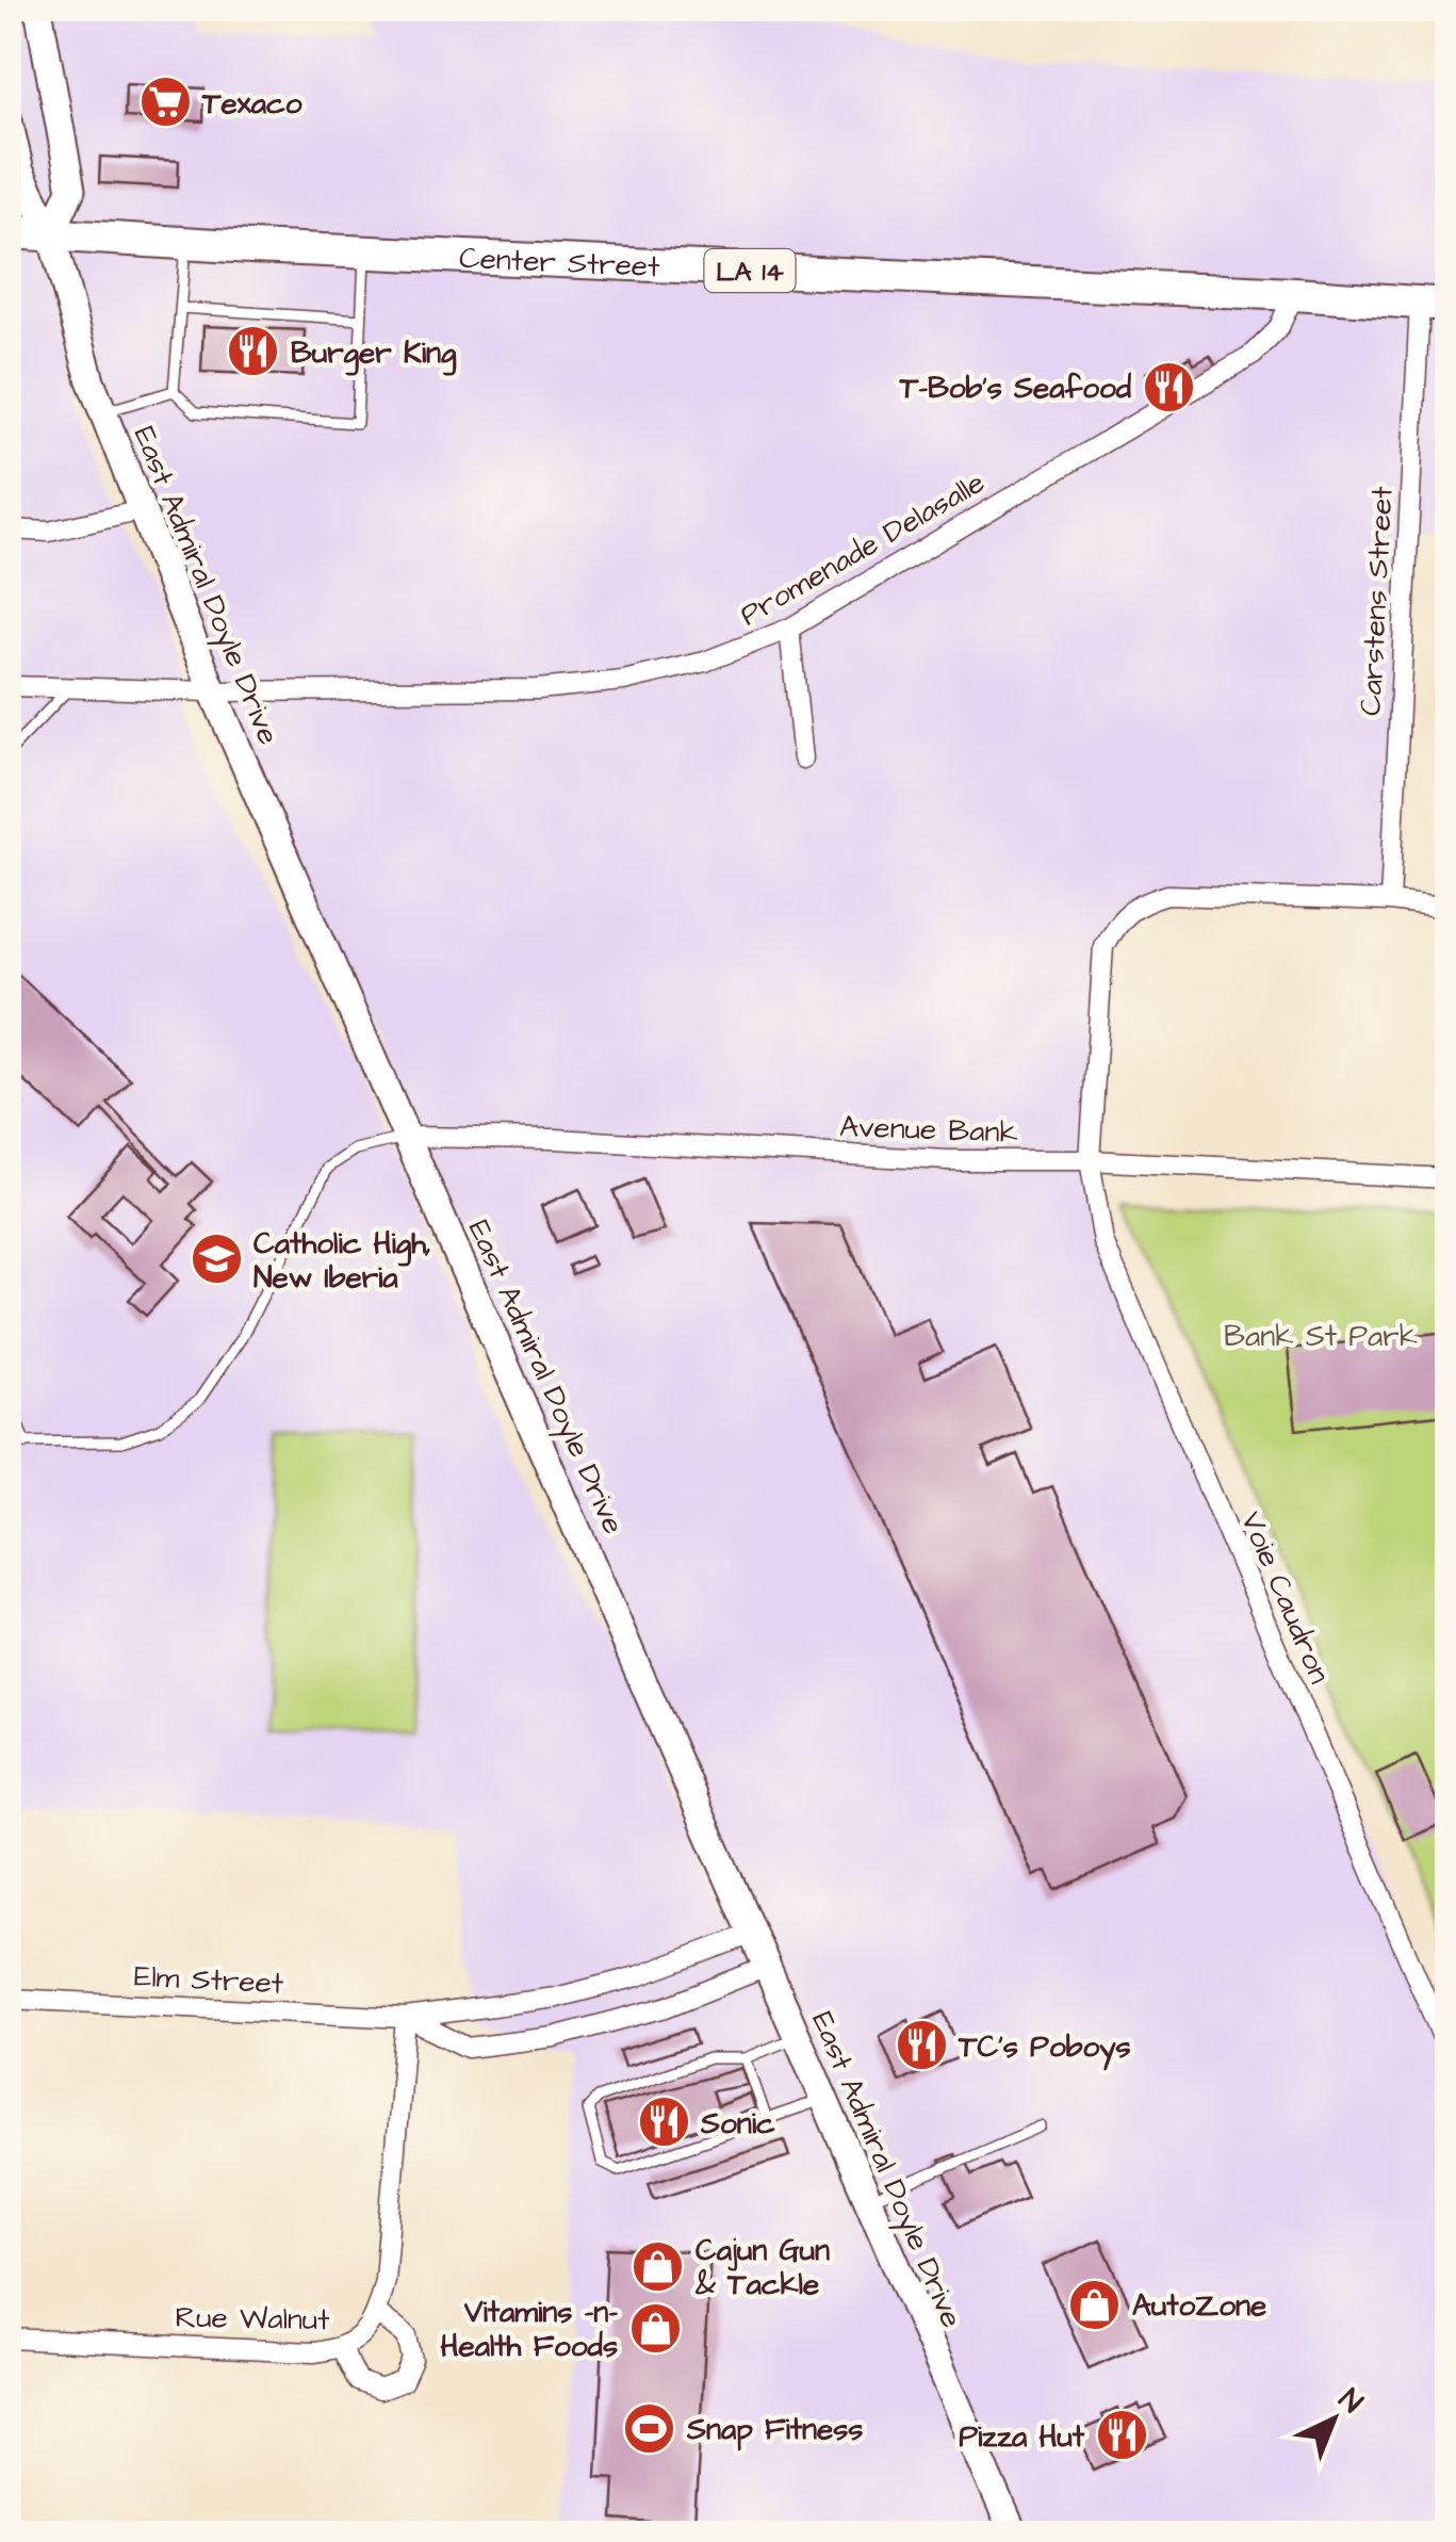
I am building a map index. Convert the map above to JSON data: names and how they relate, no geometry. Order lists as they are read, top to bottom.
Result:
{
  "streets": {
    "main road": ["Center Street", "LA 14", "East Admiral Doyle Drive"],
    "street": [
      "Promenade Delasalle",
      "Carstens Street",
      "Avenue Bank",
      "Voie Caudron",
      "Elm Street",
      "Rue Walnut"
    ]
  },
  "crossings": [
    ["Center Street", "LA 14"],
    ["Center Street", "Promenade Delasalle"],
    ["Center Street", "East Admiral Doyle Drive"],
    ["Center Street", "Carstens Street"],
    ["LA 14", "East Admiral Doyle Drive"],
    ["Promenade Delasalle", "East Admiral Doyle Drive"],
    ["East Admiral Doyle Drive", "Avenue Bank"],
    ["East Admiral Doyle Drive", "Elm Street"],
    ["Carstens Street", "Voie Caudron"],
    ["Avenue Bank", "Voie Caudron"]
  ],
  "parks": ["Bank St Park"],
  "places": {
    "supermarket": ["Texaco"],
    "restaurant": [
      "Burger King",
      "T-Bob's Seafood",
      "TC's Poboys",
      "Sonic",
      "Pizza Hut"
    ],
    "school or university": ["Catholic High, New Iberia"],
    "shop": ["Cajun Gun & Tackle", "AutoZone", "Vitamins -n- Health Foods"],
    "sports": ["Snap Fitness"]
  },
  "north": "top right"
}
